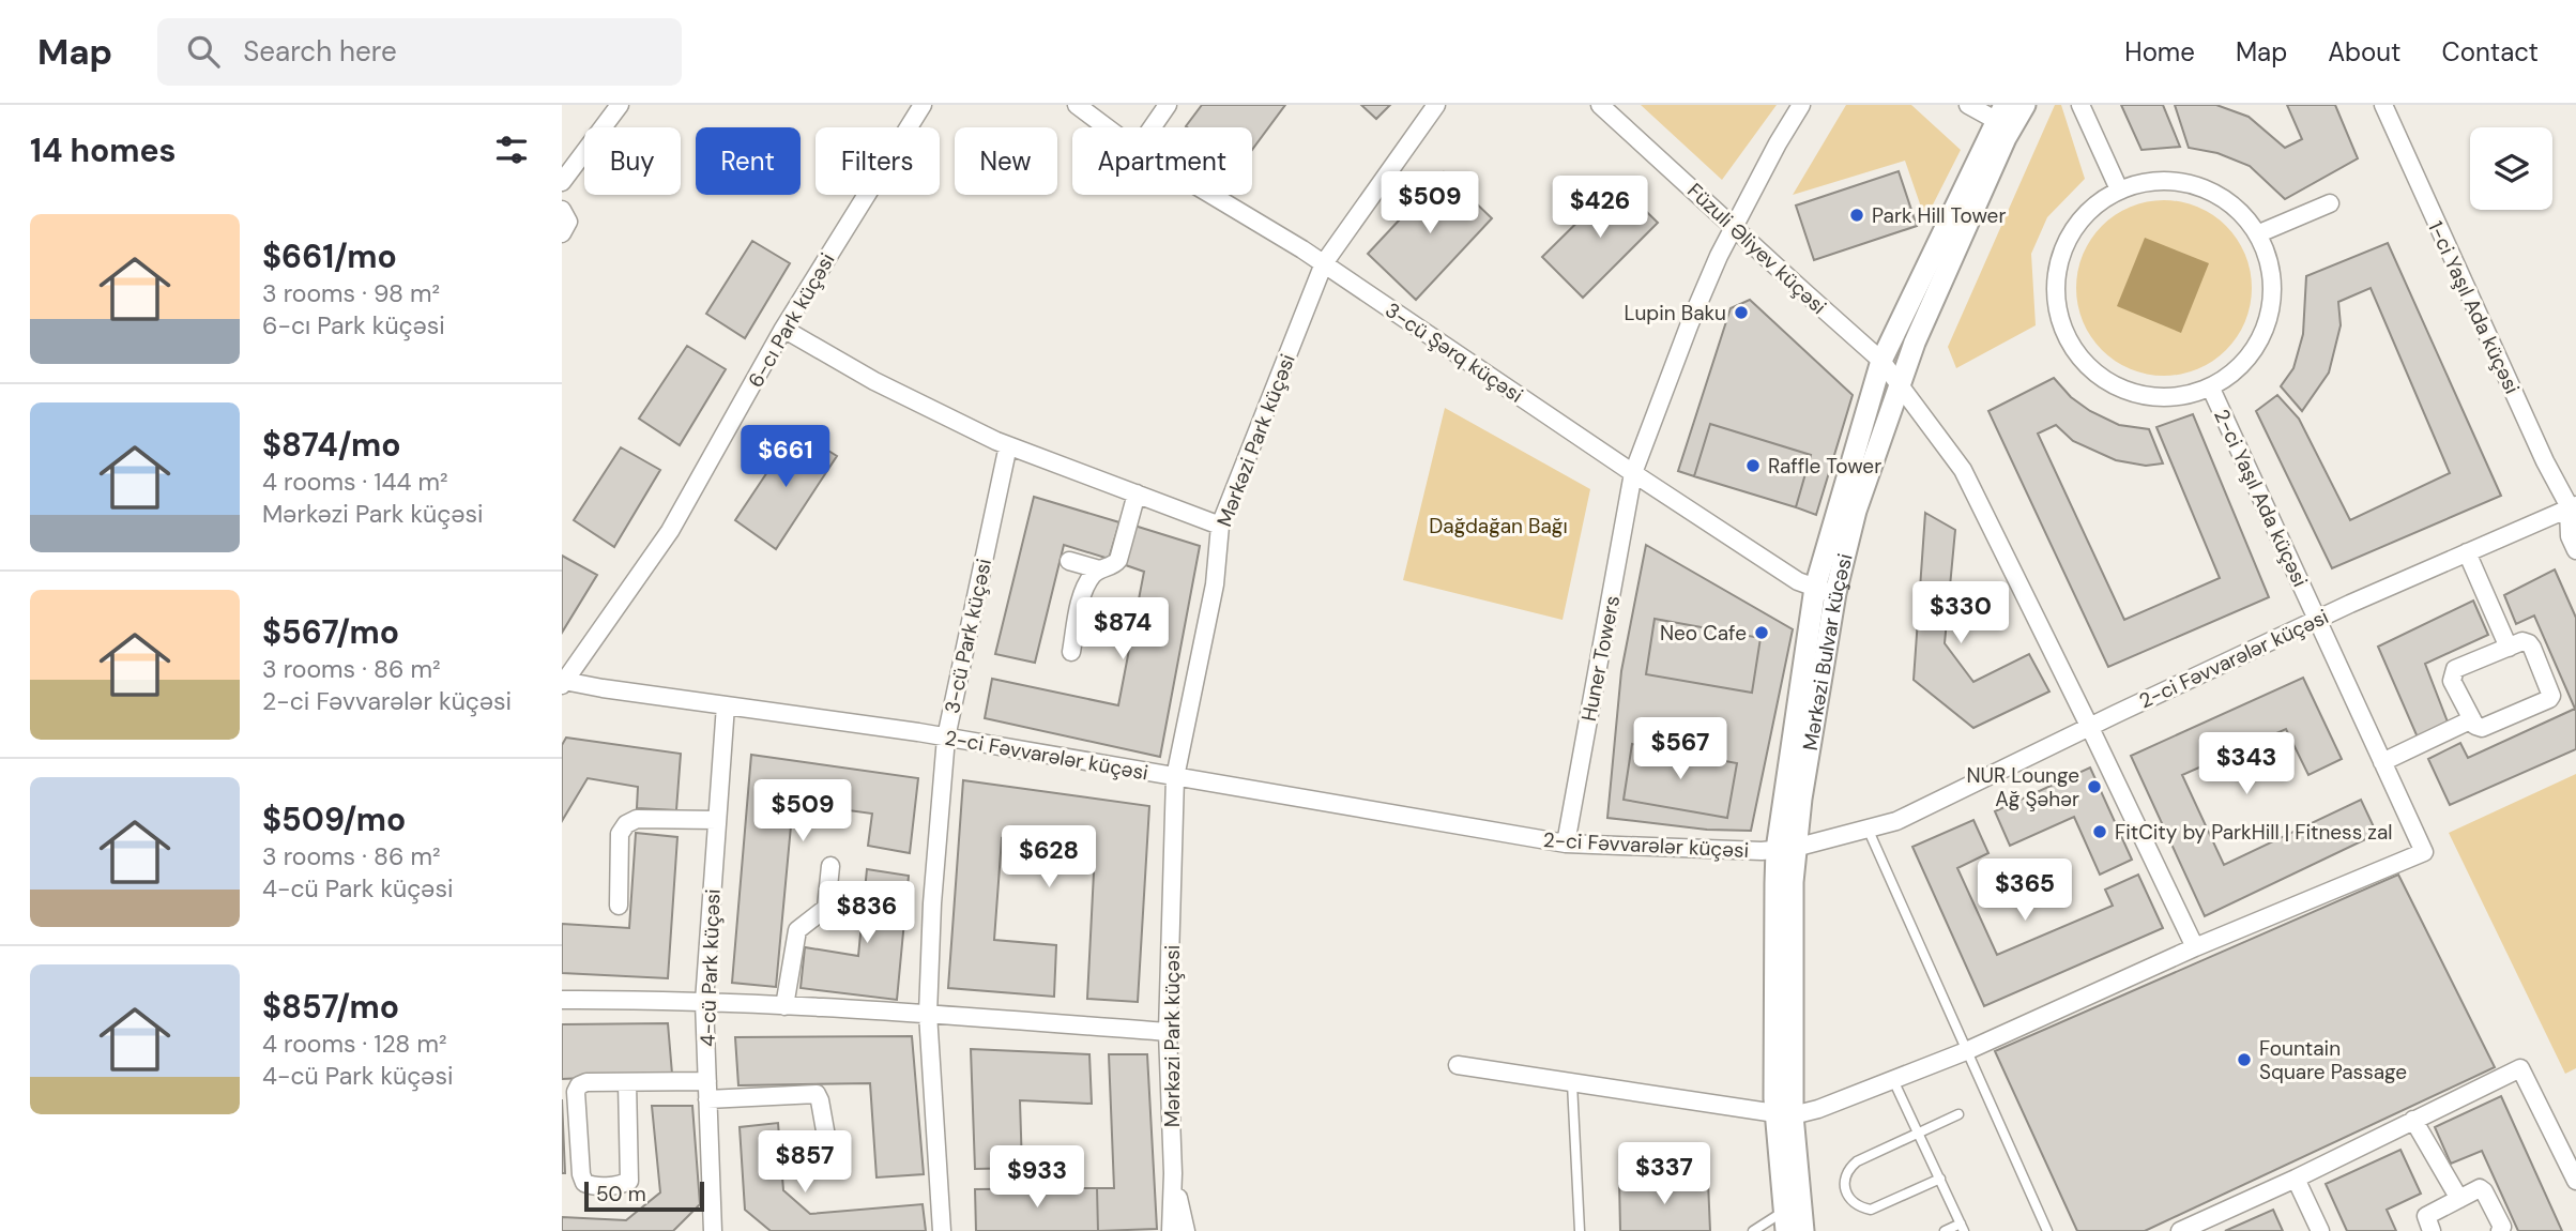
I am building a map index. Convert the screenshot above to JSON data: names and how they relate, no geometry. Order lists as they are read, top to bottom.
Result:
{
  "streets": {
    "street": [
      "Füzuli Əliyev küçəsi",
      "1-ci Yaşıl Ada küçəsi",
      "6-cı Park küçəsi",
      "3-cü Şərq küçəsi",
      "Mərkəzi Park küçəsi",
      "2-ci Yaşıl Ada küçəsi",
      "3-cü Park küçəsi",
      "Mərkəzi Bulvar küçəsi",
      "Huner Towers",
      "2-ci Fəvvarələr küçəsi",
      "4-cü Park küçəsi"
    ]
  },
  "crossings": [
    ["Füzuli Əliyev küçəsi", "2-ci Yaşıl Ada küçəsi"],
    ["Füzuli Əliyev küçəsi", "Mərkəzi Bulvar küçəsi"],
    ["Füzuli Əliyev küçəsi", "Huner Towers"],
    ["Füzuli Əliyev küçəsi", "2-ci Fəvvarələr küçəsi"],
    ["1-ci Yaşıl Ada küçəsi", "2-ci Fəvvarələr küçəsi"],
    ["6-cı Park küçəsi", "2-ci Fəvvarələr küçəsi"],
    ["3-cü Şərq küçəsi", "Mərkəzi Park küçəsi"],
    ["3-cü Şərq küçəsi", "Mərkəzi Bulvar küçəsi"],
    ["3-cü Şərq küçəsi", "Huner Towers"],
    ["Mərkəzi Park küçəsi", "2-ci Fəvvarələr küçəsi"],
    ["2-ci Yaşıl Ada küçəsi", "2-ci Fəvvarələr küçəsi"],
    ["3-cü Park küçəsi", "2-ci Fəvvarələr küçəsi"],
    ["Mərkəzi Bulvar küçəsi", "2-ci Fəvvarələr küçəsi"],
    ["Huner Towers", "2-ci Fəvvarələr küçəsi"],
    ["2-ci Fəvvarələr küçəsi", "4-cü Park küçəsi"]
  ],
  "parks": ["Dağdağan Bağı"],
  "places": [
    "Park Hill Tower",
    "Lupin Baku",
    "Raffle Tower",
    "Neo Cafe",
    "NUR Lounge Ağ Şəhər",
    "FitCity by ParkHill | Fitness zal",
    "Fountain Square Passage"
  ],
  "scale_bar": "50 m",
  "page": {
    "header": "Map",
    "search": "Search here",
    "nav": [
      "Home",
      "Map",
      "About",
      "Contact"
    ],
    "heading": "14 homes",
    "chip": [
      "Buy",
      "Rent",
      "Filters",
      "New",
      "Apartment"
    ],
    "price": [
      "$509",
      "$426",
      "$661",
      "$330",
      "$874",
      "$567",
      "$343",
      "$509",
      "$628",
      "$365",
      "$836",
      "$857",
      "$337",
      "$933"
    ],
    "list": [
      {
        "name": "$661/mo",
        "note": "3 rooms · 98 m² · 6-cı Park küçəsi"
      },
      {
        "name": "$874/mo",
        "note": "4 rooms · 144 m² · Mərkəzi Park küçəsi"
      },
      {
        "name": "$567/mo",
        "note": "3 rooms · 86 m² · 2-ci Fəvvarələr küçəsi"
      },
      {
        "name": "$509/mo",
        "note": "3 rooms · 86 m² · 4-cü Park küçəsi"
      },
      {
        "name": "$857/mo",
        "note": "4 rooms · 128 m² · 4-cü Park küçəsi"
      }
    ],
    "scale": "50 m"
  }
}
